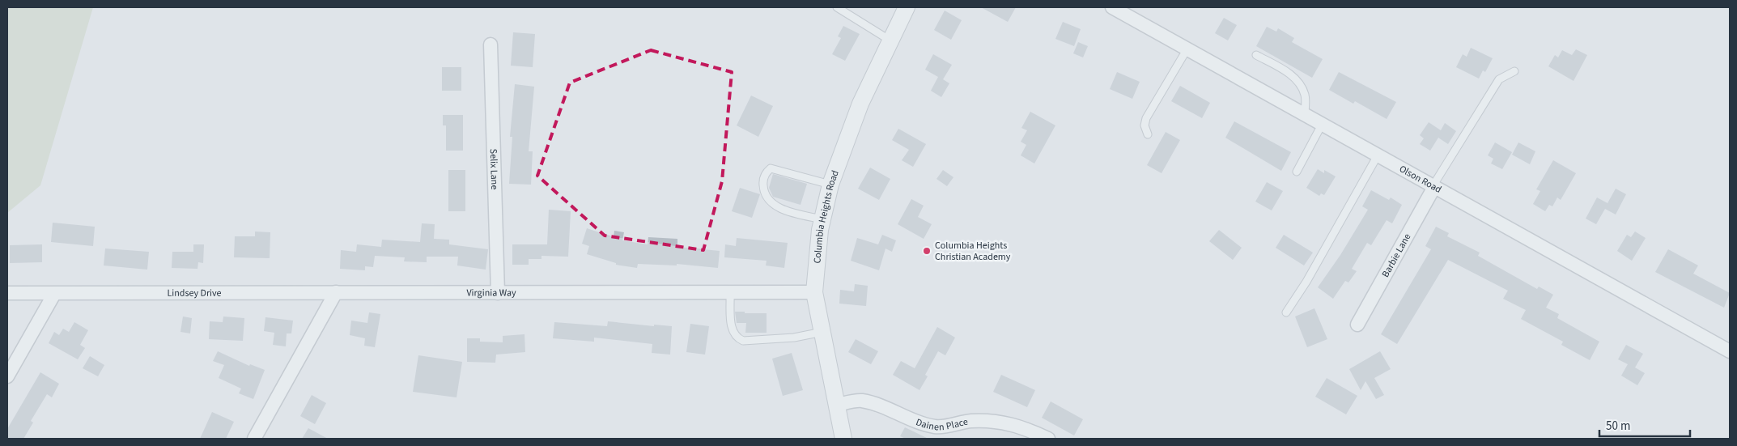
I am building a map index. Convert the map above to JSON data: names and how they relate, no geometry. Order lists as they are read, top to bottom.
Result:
{
  "streets": {
    "street": [
      "Selix Lane",
      "Olson Road",
      "Columbia Heights Road",
      "Barbie Lane",
      "Virginia Way",
      "Lindsey Drive",
      "Dainen Place"
    ]
  },
  "crossings": [
    ["Selix Lane", "Virginia Way"],
    ["Olson Road", "Barbie Lane"],
    ["Columbia Heights Road", "Virginia Way"],
    ["Columbia Heights Road", "Dainen Place"],
    ["Virginia Way", "Lindsey Drive"]
  ],
  "places": ["Columbia Heights Christian Academy"],
  "scale_bar": "50 m"
}
